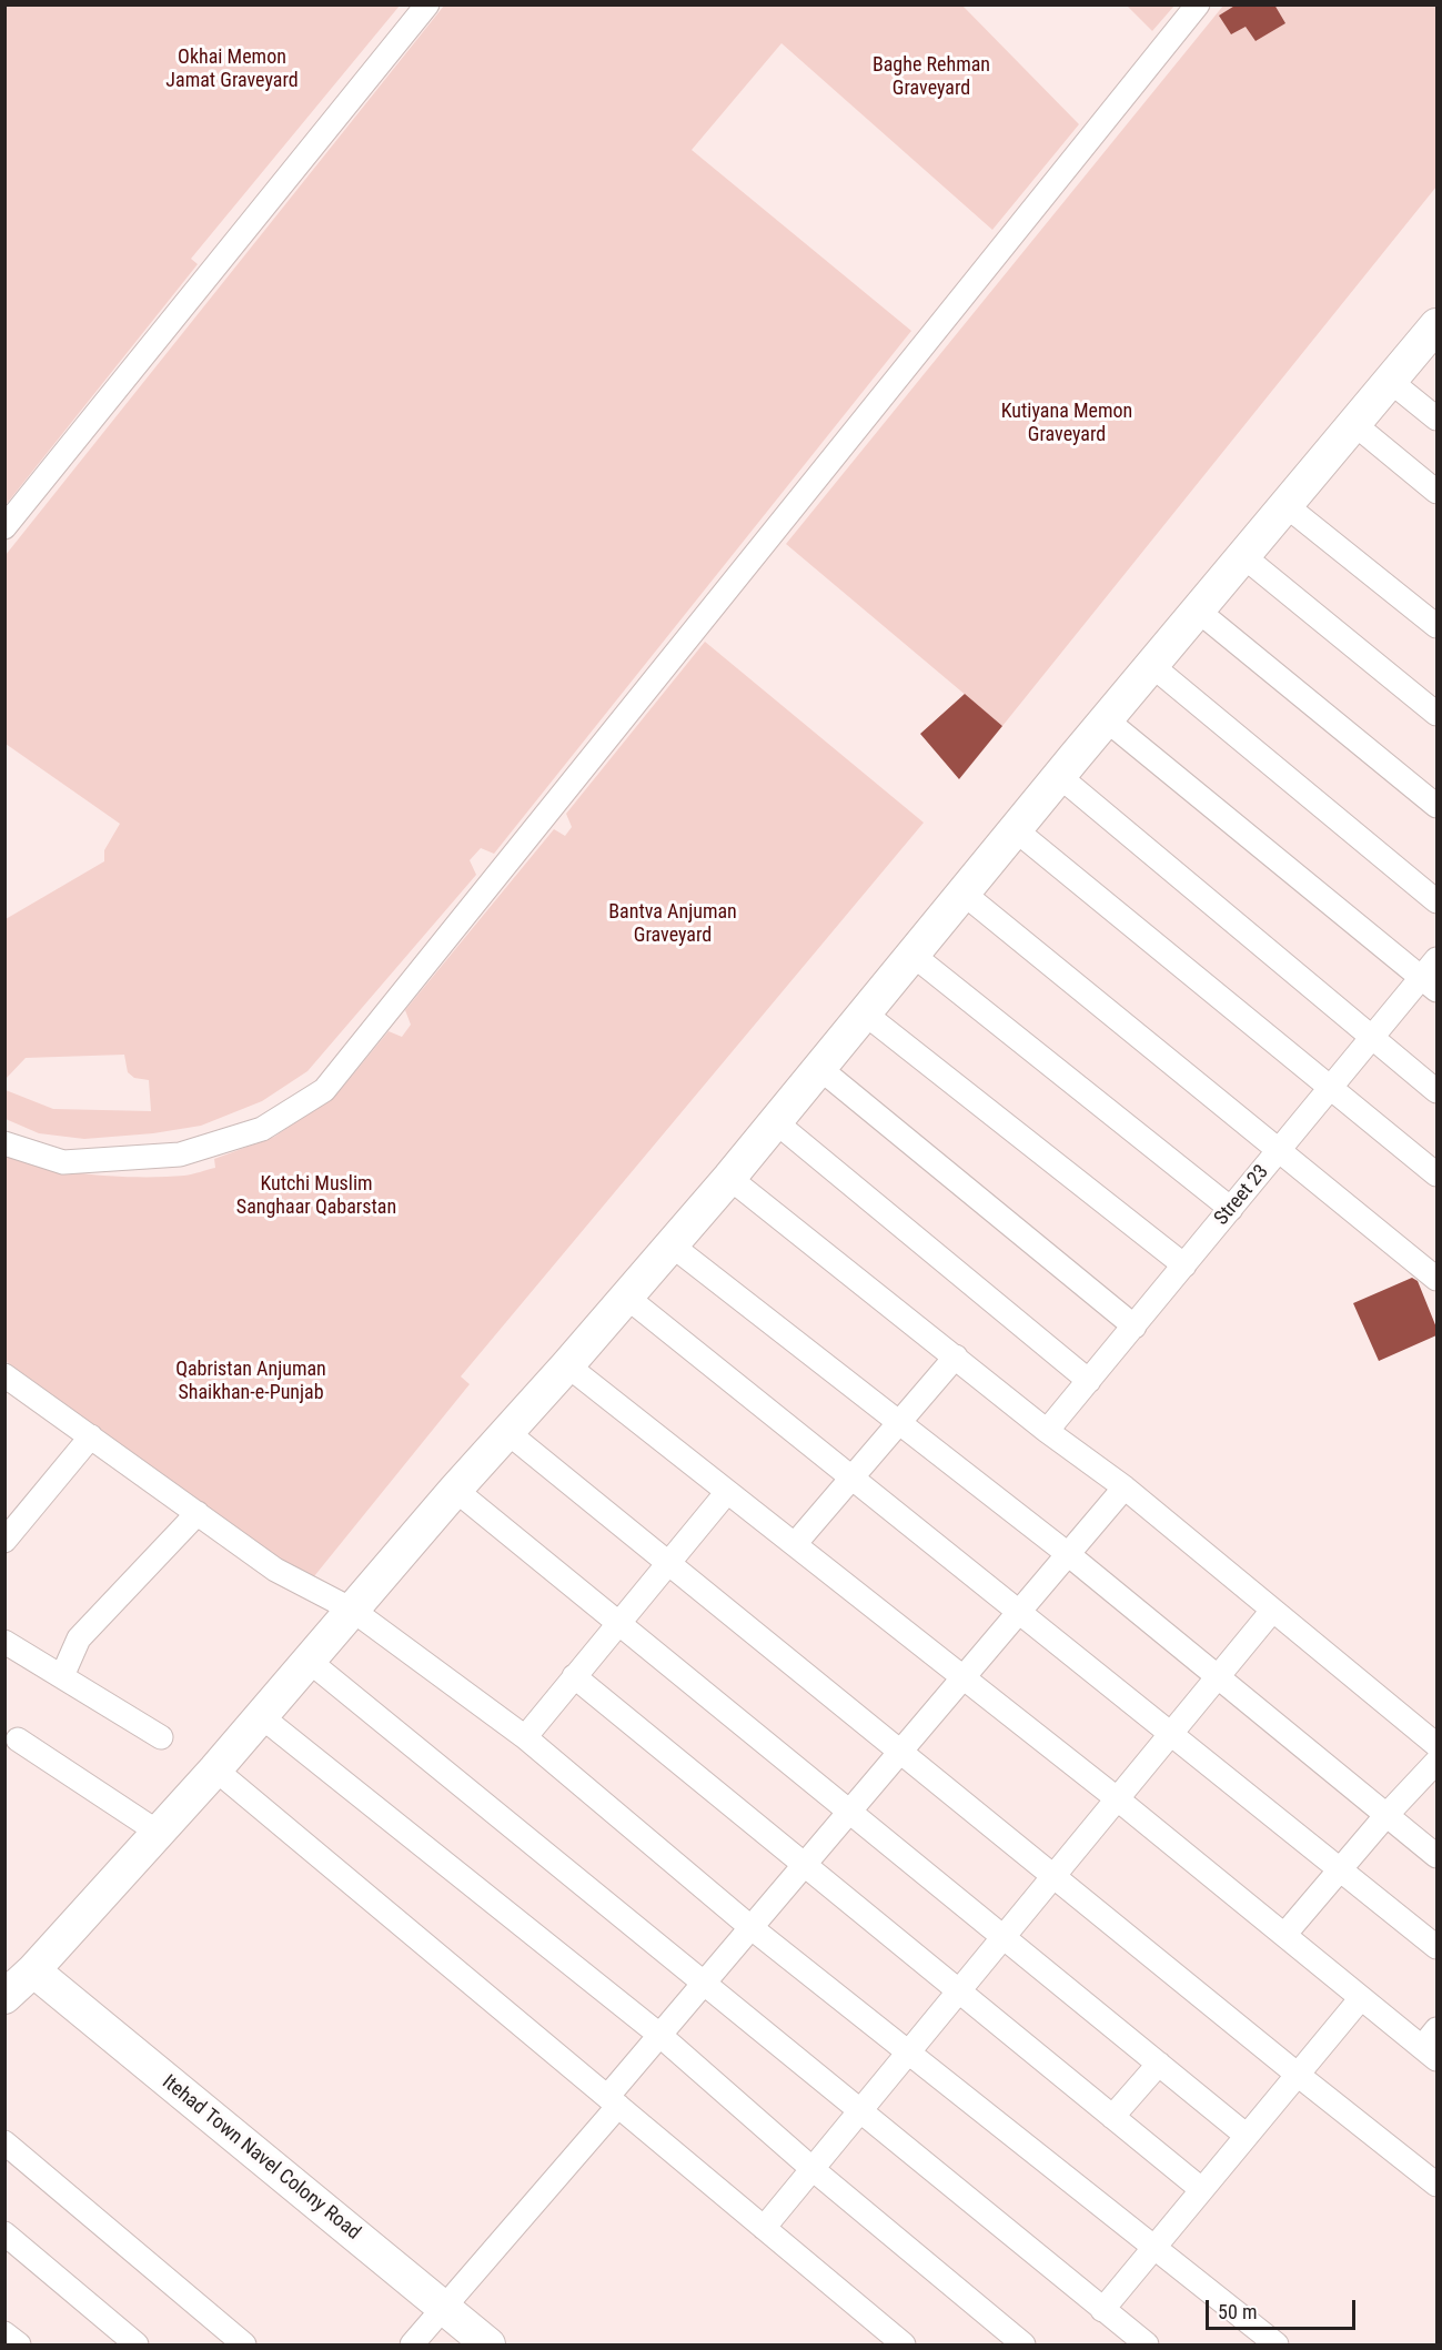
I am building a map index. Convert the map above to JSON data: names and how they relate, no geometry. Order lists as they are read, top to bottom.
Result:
{
  "streets": {
    "street": ["Street 23", "Itehad Town Navel Colony Road"]
  },
  "parks": [
    "Okhai Memon Jamat Graveyard",
    "Baghe Rehman Graveyard",
    "Kutiyana Memon Graveyard",
    "Bantva Anjuman Graveyard",
    "Kutchi Muslim Sanghaar Qabarstan",
    "Qabristan Anjuman Shaikhan-e-Punjab"
  ],
  "scale_bar": "50 m"
}
